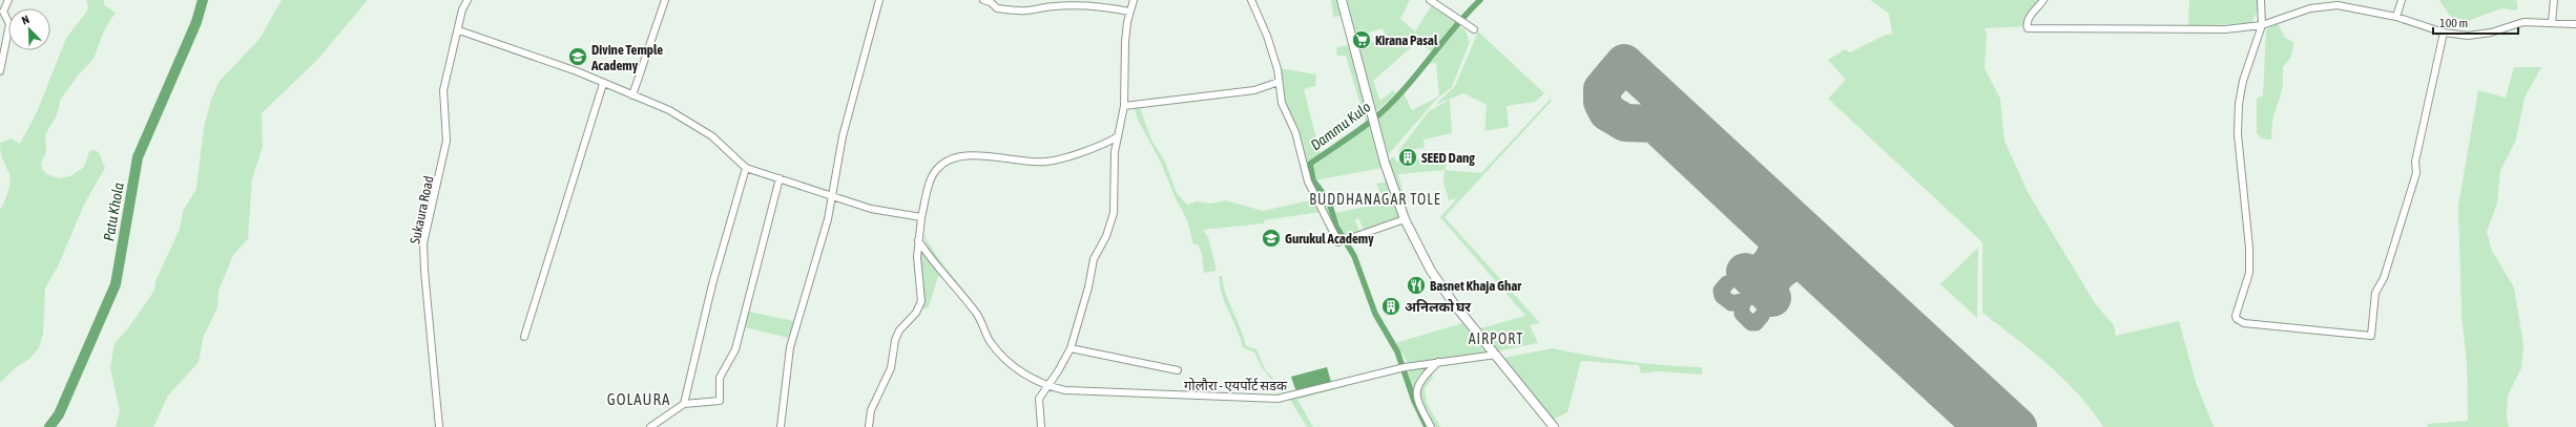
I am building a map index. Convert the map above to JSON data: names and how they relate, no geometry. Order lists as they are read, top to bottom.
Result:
{
  "streets": {
    "street": ["Sukaura Road", "गोलौरा - एयर्पोर्ट सडक"]
  },
  "districts": ["BUDDHANAGAR TOLE", "AIRPORT", "GOLAURA"],
  "water": ["Dammu Kulo", "Patu Khola"],
  "places": {
    "supermarket": ["Kirana Pasal"],
    "school or university": ["Divine Temple Academy", "Gurukul Academy"],
    "building": ["SEED Dang", "अनिलको घर"],
    "restaurant": ["Basnet Khaja Ghar"]
  },
  "scale_bar": "100 m",
  "north": "top left"
}
